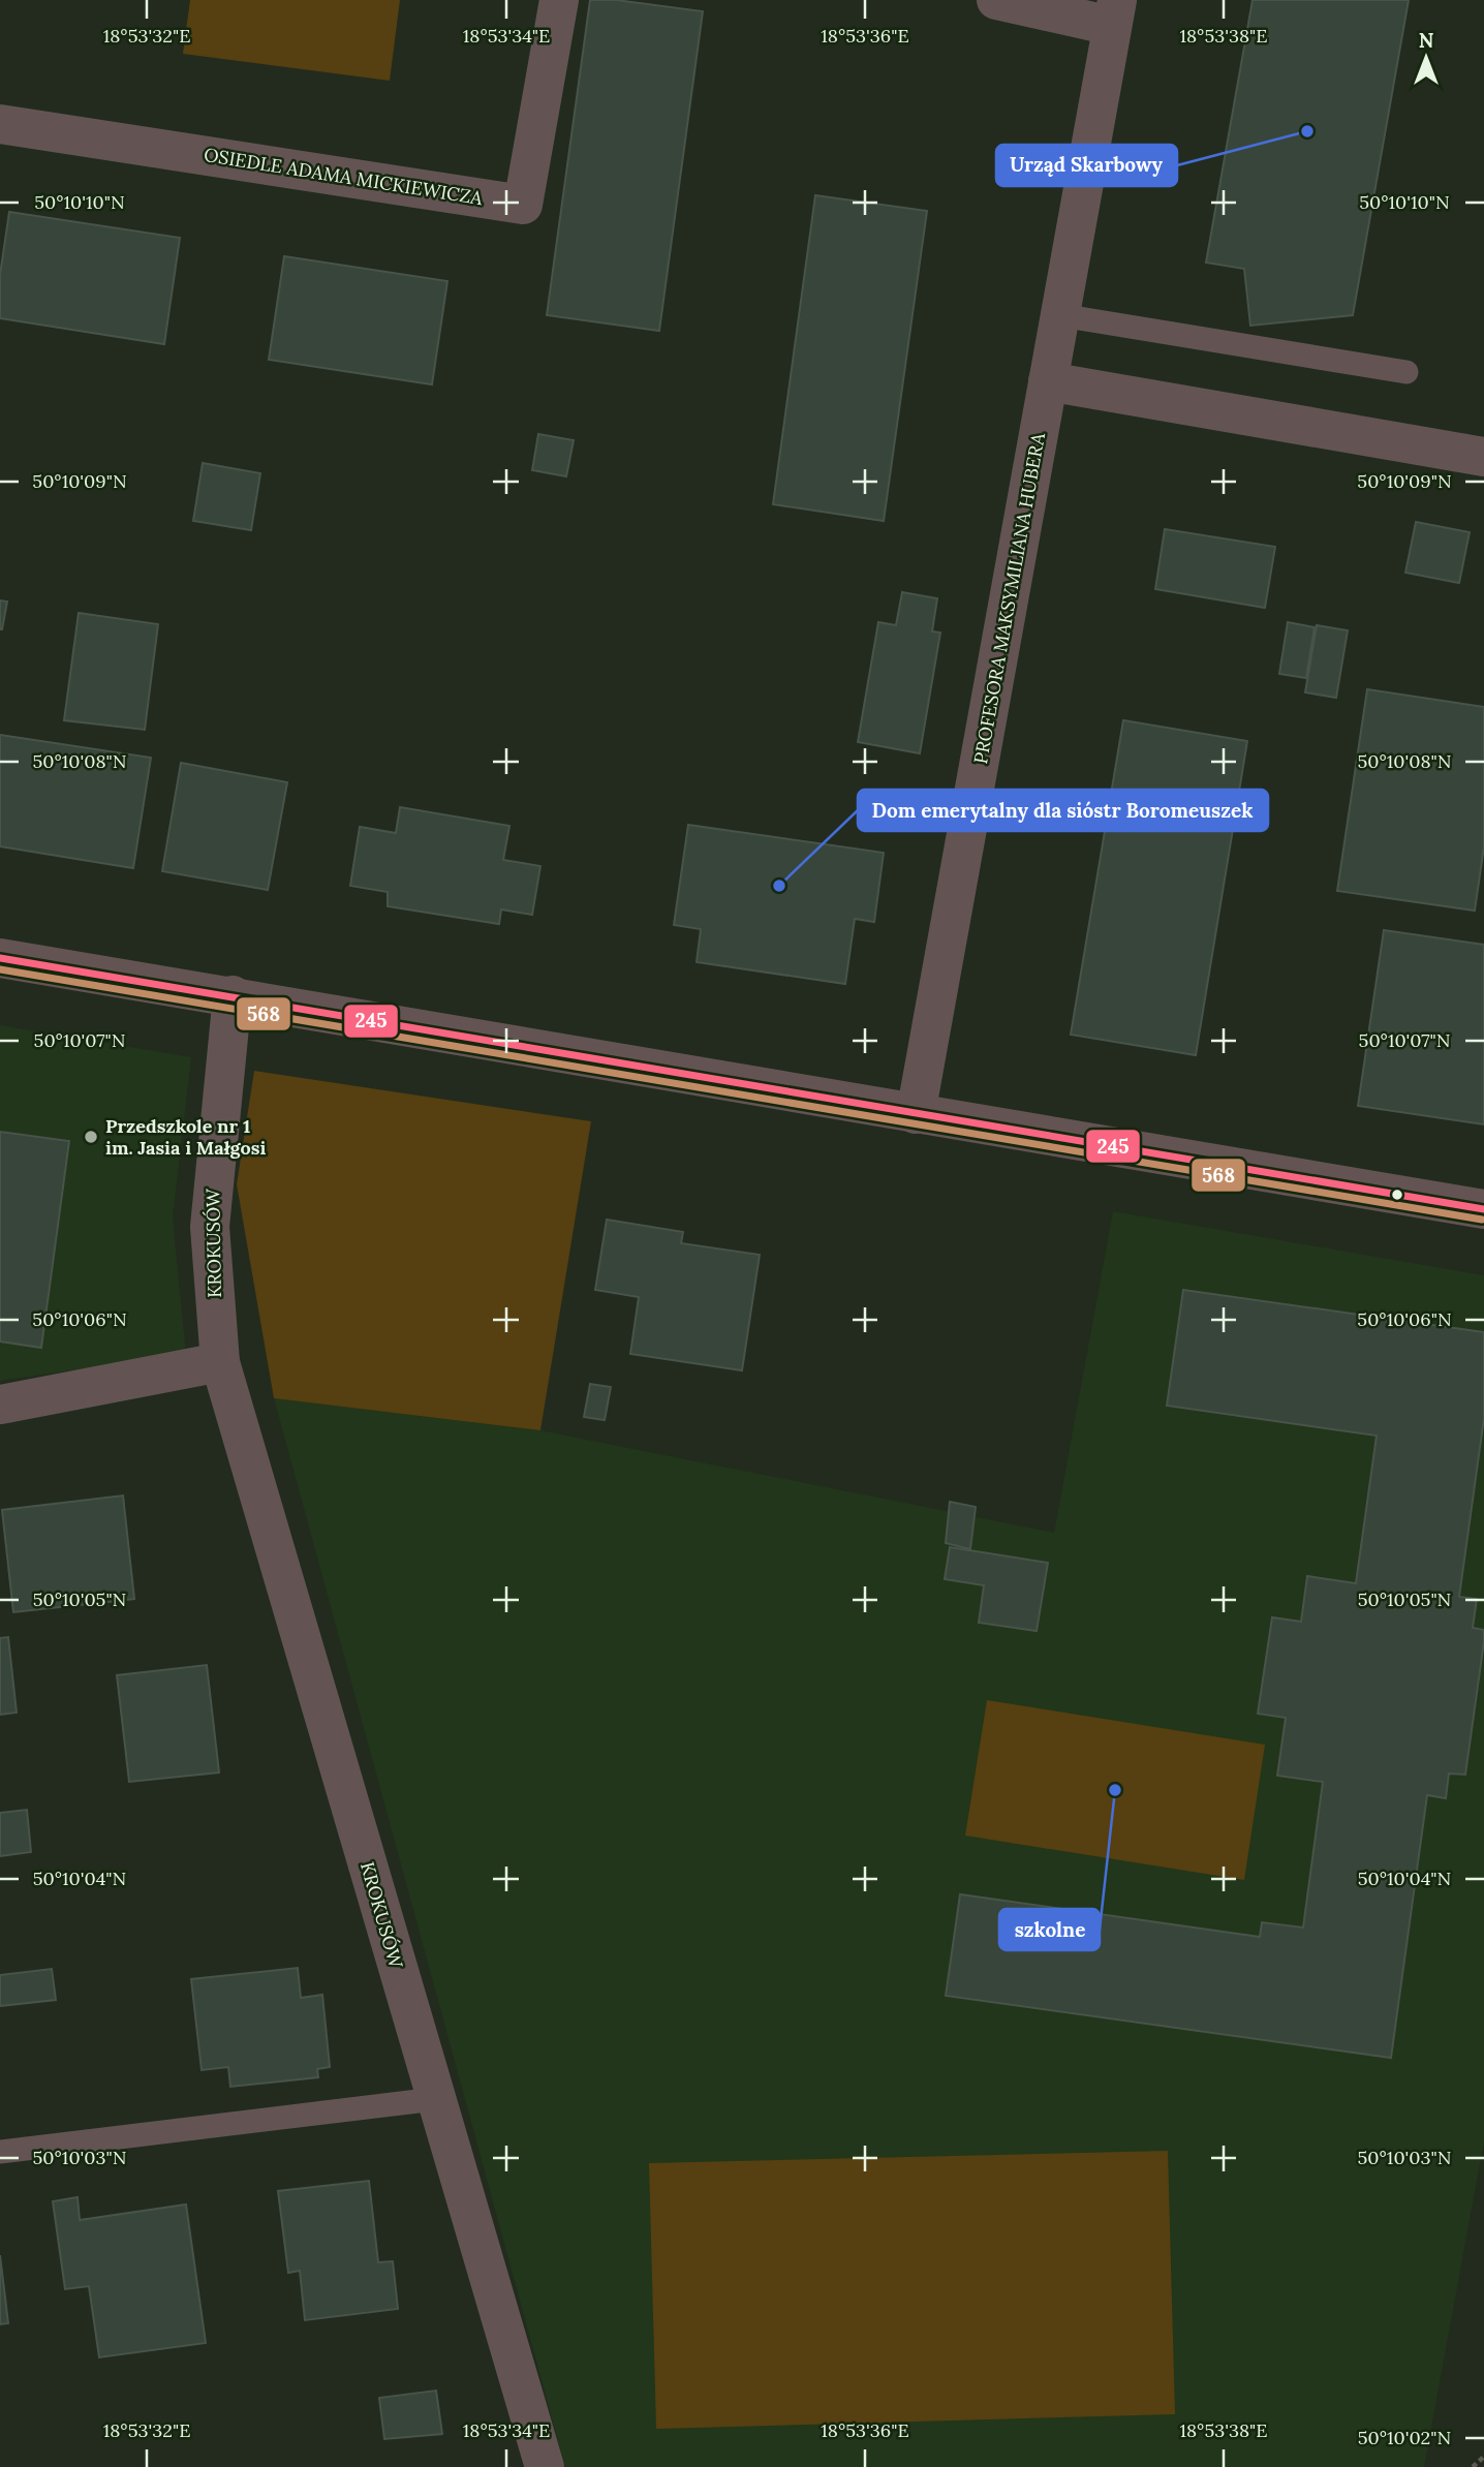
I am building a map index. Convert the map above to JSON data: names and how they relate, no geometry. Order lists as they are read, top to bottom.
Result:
{
  "streets": {
    "street": ["OSIEDLE ADAMA MICKIEWICZA", "PROFESORA MAKSYMILIANA HUBERA", "KROKUSÓW"]
  },
  "places": [
    "Urząd Skarbowy",
    "Dom emerytalny dla sióstr Boromeuszek",
    "Przedszkole nr 1 im. Jasia i Małgosi",
    "szkolne"
  ],
  "lines": ["transit line 245", "transit line 568"],
  "north": "top",
  "coordinates": [
    "18°53'32\"E",
    "18°53'34\"E",
    "18°53'36\"E",
    "18°53'38\"E",
    "50°10'10\"N",
    "50°10'09\"N",
    "50°10'08\"N",
    "50°10'07\"N",
    "50°10'06\"N",
    "50°10'05\"N",
    "50°10'04\"N",
    "50°10'03\"N",
    "50°10'02\"N"
  ]
}
